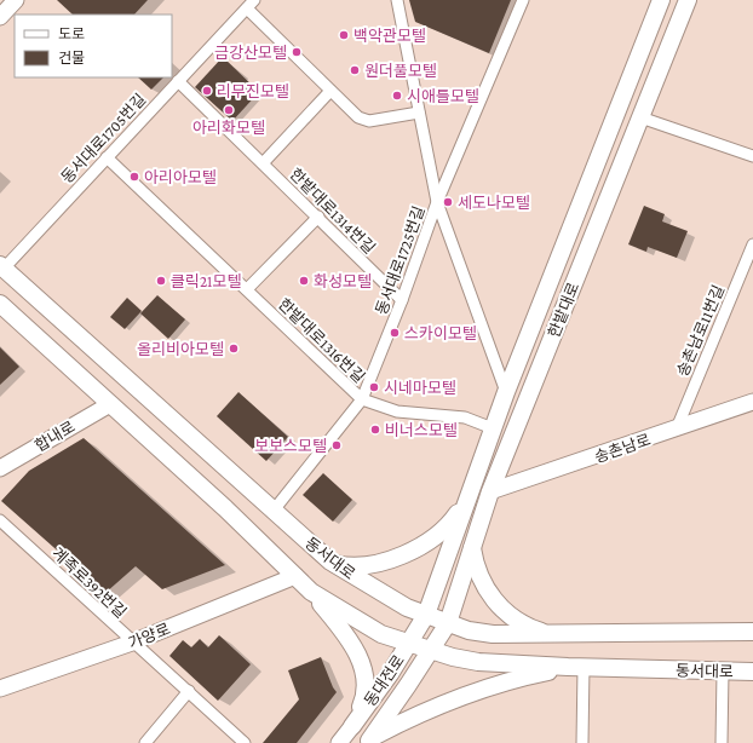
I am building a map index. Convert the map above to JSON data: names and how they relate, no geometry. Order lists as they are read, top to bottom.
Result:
{
  "streets": {
    "main road": ["한밭대로", "동서대로", "동대전로"],
    "street": [
      "동서대로1705번길",
      "한밭대로1314번길",
      "동서대로1725번길",
      "송촌남로11번길",
      "한밭대로1316번길",
      "합내로",
      "송촌남로",
      "계족로392번길",
      "가양로"
    ]
  },
  "crossings": [
    ["동서대로1705번길", "한밭대로1314번길"],
    ["동서대로1705번길", "한밭대로1316번길"],
    ["동서대로1705번길", "동서대로"],
    ["한밭대로1314번길", "동서대로1725번길"],
    ["동서대로1725번길", "한밭대로1316번길"],
    ["동서대로1725번길", "동서대로"],
    ["한밭대로", "한밭대로1316번길"],
    ["한밭대로", "송촌남로"],
    ["한밭대로", "동서대로"],
    ["한밭대로", "동대전로"],
    ["송촌남로11번길", "송촌남로"],
    ["합내로", "동서대로"],
    ["동서대로", "가양로"],
    ["동서대로", "동대전로"],
    ["계족로392번길", "가양로"]
  ],
  "places": [
    "백악관모텔",
    "금강산모텔",
    "원더풀모텔",
    "리무진모텔",
    "시애틀모텔",
    "아리화모텔",
    "아리아모텔",
    "세도나모텔",
    "클릭21모텔",
    "화성모텔",
    "스카이모텔",
    "올리비아모텔",
    "시네마모텔",
    "비너스모텔",
    "보보스모텔"
  ],
  "legend": ["도로", "건물"]
}
